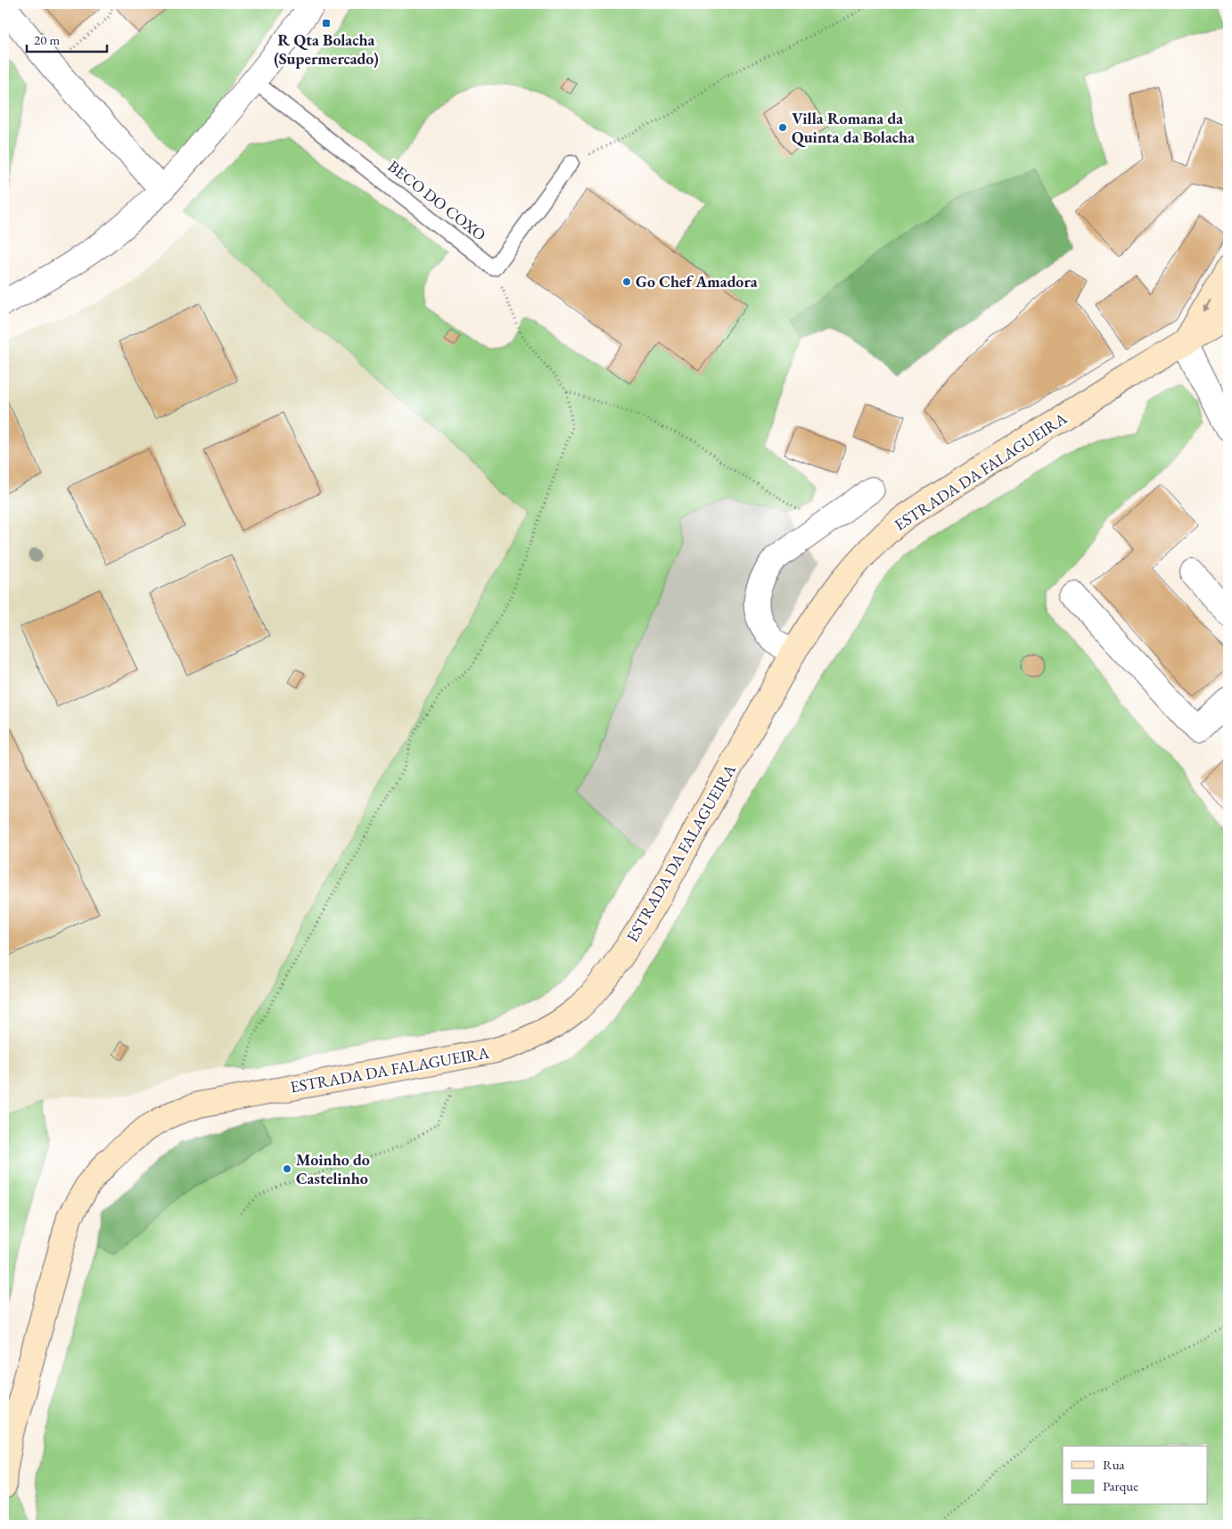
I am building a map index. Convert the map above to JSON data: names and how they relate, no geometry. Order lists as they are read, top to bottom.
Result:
{
  "streets": {
    "street": ["ESTRADA DA FALAGUEIRA"],
    "lane": ["BECO DO COXO"]
  },
  "places": {
    "transit": ["R Qta Bolacha (Supermercado)"],
    "other": ["Villa Romana da Quinta da Bolacha", "Go Chef Amadora", "Moinho do Castelinho"]
  },
  "legend": ["Rua", "Parque"],
  "scale_bar": "20 m"
}
